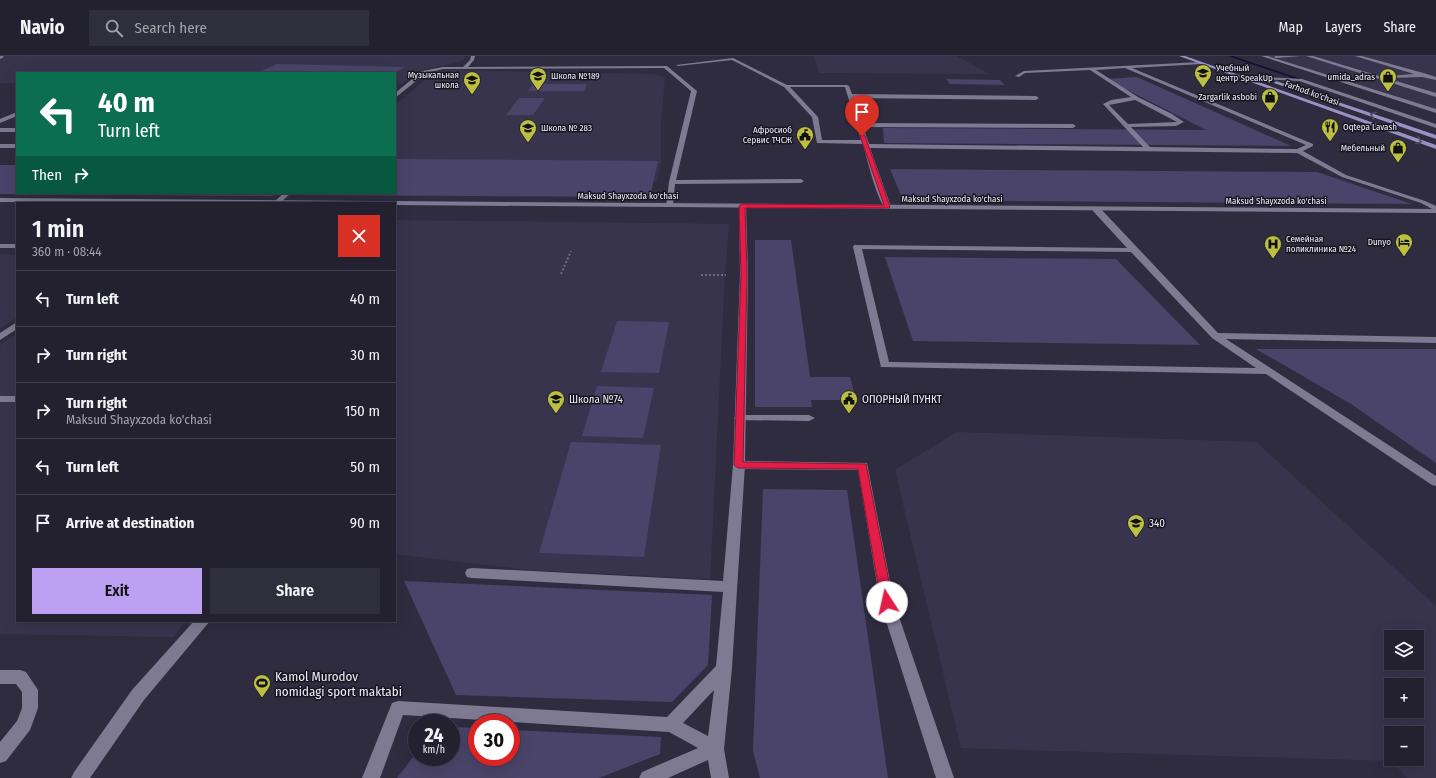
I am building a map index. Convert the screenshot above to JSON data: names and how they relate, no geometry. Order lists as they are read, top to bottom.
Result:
{
  "streets": {
    "main road": ["Farhod ko'chasi"],
    "street": ["Maksud Shayxzoda ko'chasi"]
  },
  "places": {
    "school or university": [
      "Учебный центр SpeakUp",
      "Школа №189",
      "Музыкальная школа",
      "Школа № 283",
      "Школа №74",
      "340"
    ],
    "shop": ["umida_adras", "Zargarlik asbobi", "Мебельный"],
    "restaurant": ["Oqtepa Lavash"],
    "public building": ["Афросиоб Сервис ТЧСЖ", "ОПОРНЫЙ ПУНКТ"],
    "hotel": ["Dunyo"],
    "hospital": ["Семейная поликлиника №24"],
    "sports": ["Kamol Murodov nomidagi sport maktabi"]
  },
  "page": {
    "header": "Navio",
    "search": "Search here",
    "nav": ["Map", "Layers", "Share"],
    "turn": ["40 m", "Turn left"],
    "then": "Then",
    "heading": ["1 min", "360 m · 08:44"],
    "list": [
      {
        "name": "Turn left",
        "value": "40 m"
      },
      {
        "name": "Turn right",
        "value": "30 m"
      },
      {
        "name": "Turn right",
        "note": "Maksud Shayxzoda ko'chasi",
        "value": "150 m"
      },
      {
        "name": "Turn left",
        "value": "50 m"
      },
      {
        "name": "Arrive at destination",
        "value": "90 m"
      }
    ],
    "buttons": ["Exit", "Share"],
    "map_buttons": ["+", "−"],
    "speed": "24 km/h",
    "limit": "30"
  }
}
